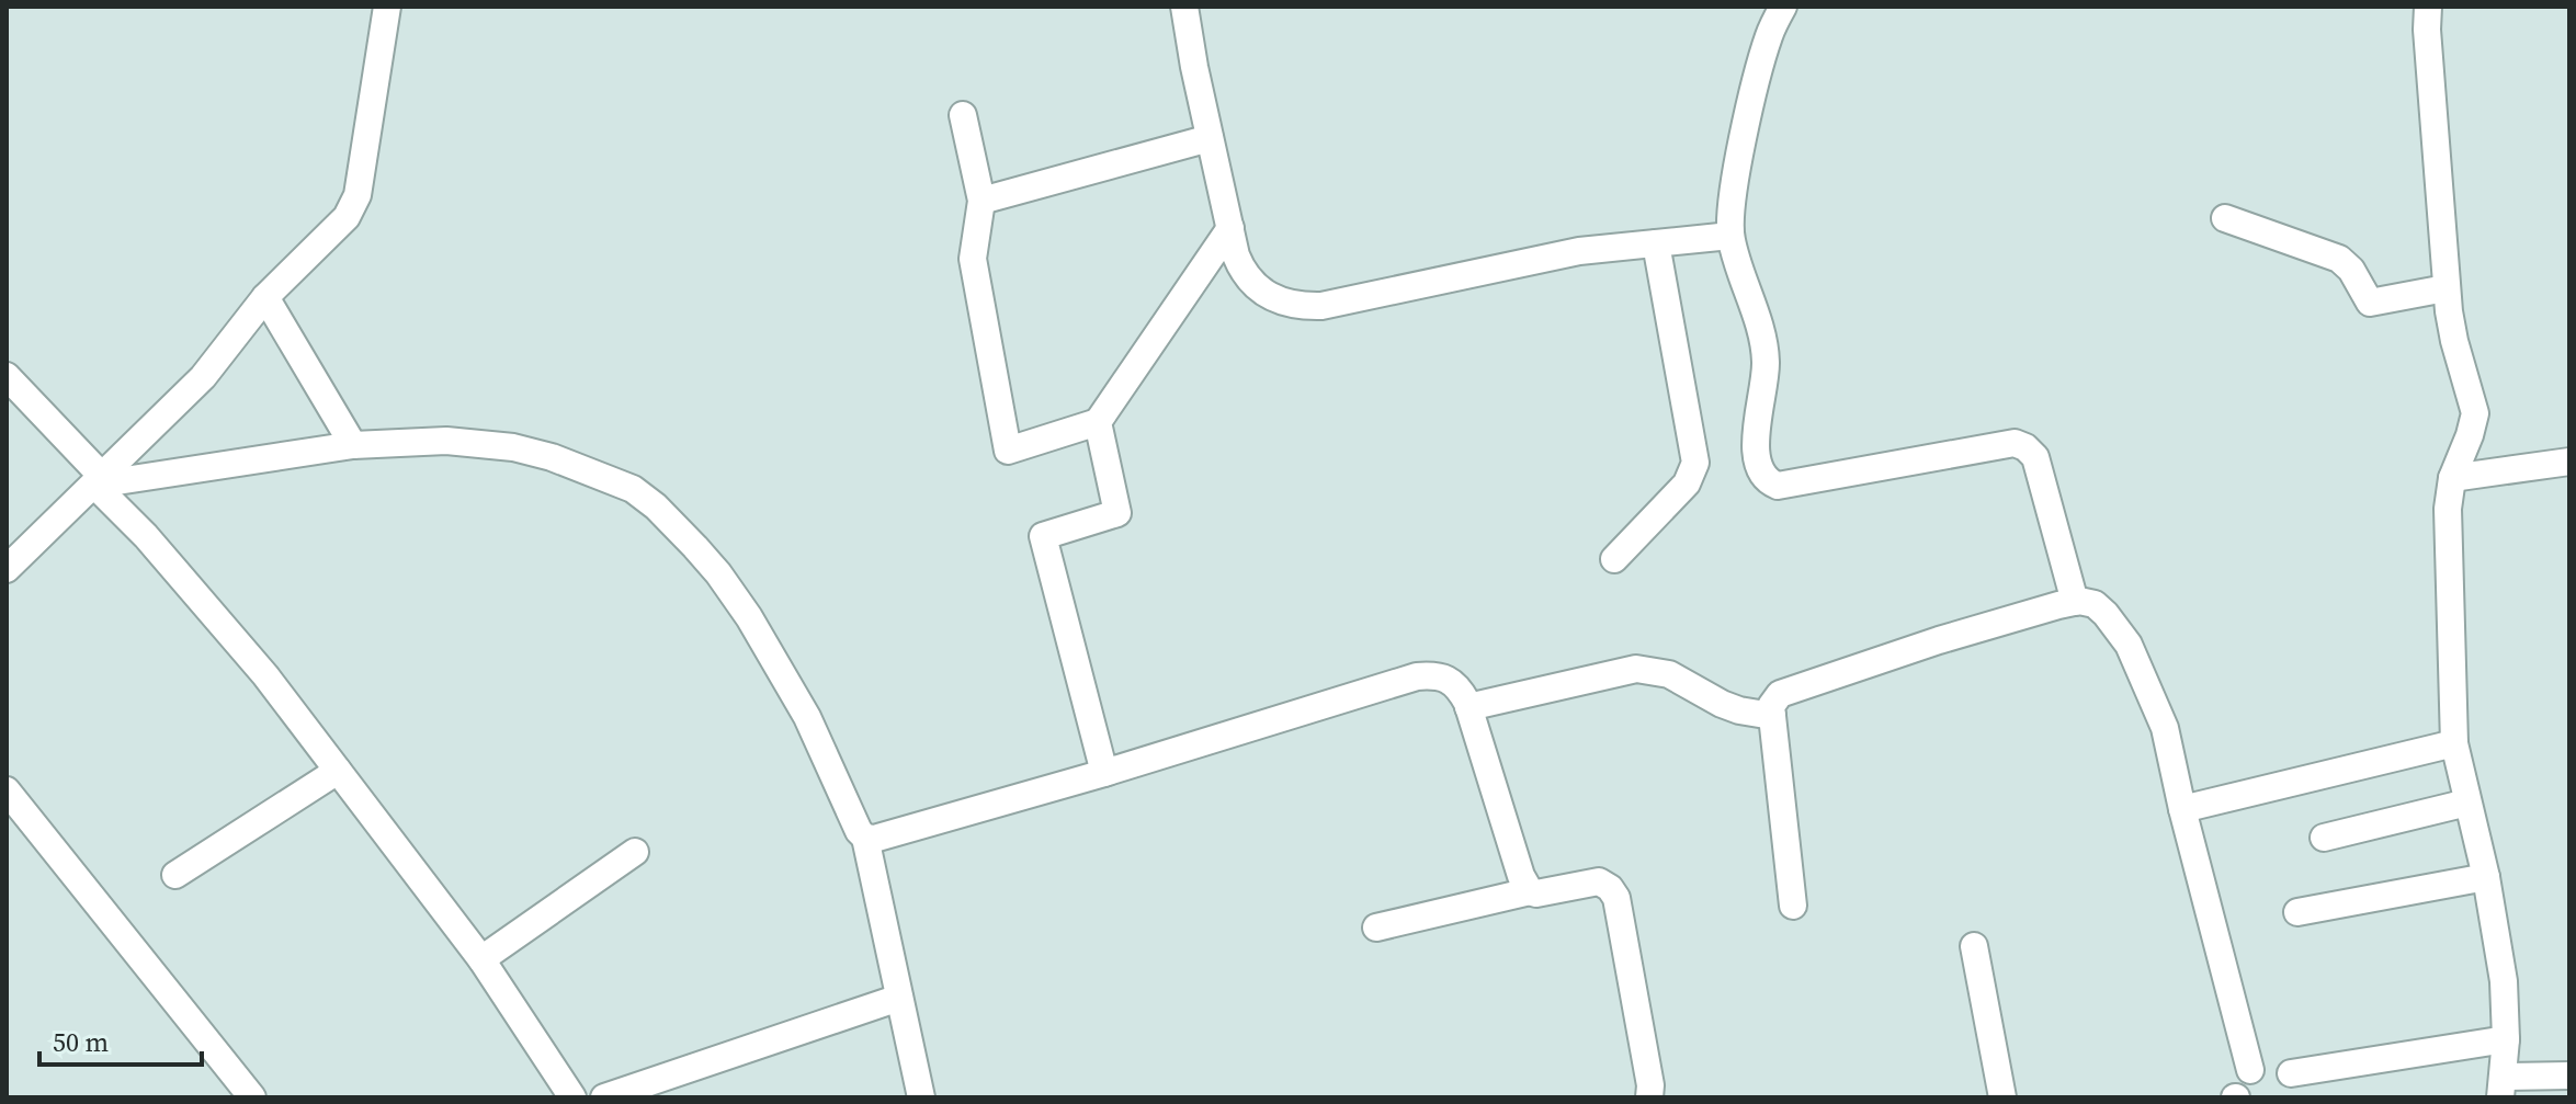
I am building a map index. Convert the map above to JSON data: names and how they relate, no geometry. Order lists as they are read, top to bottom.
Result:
{
  "scale_bar": "50 m"
}
